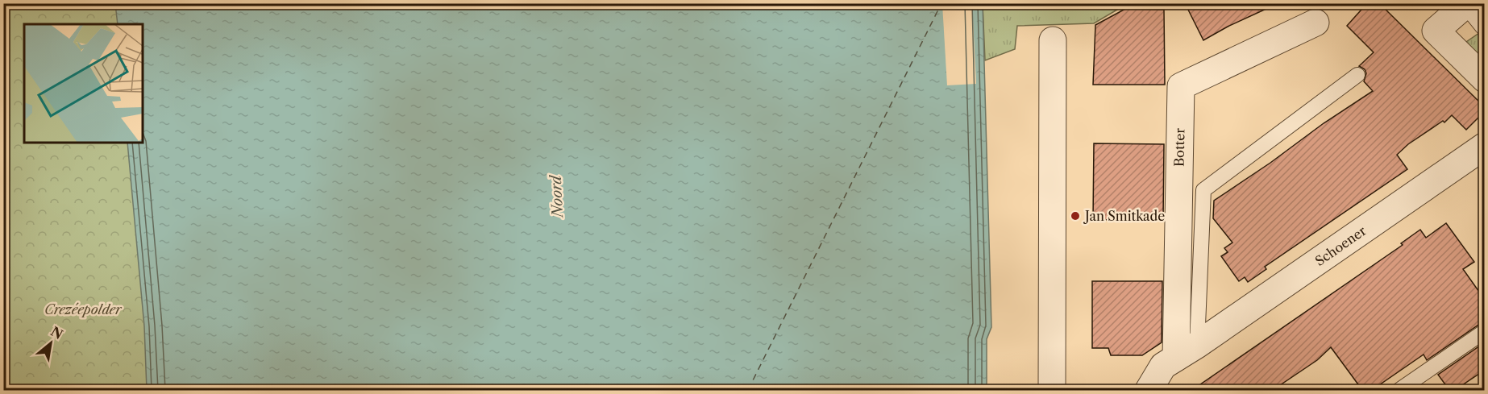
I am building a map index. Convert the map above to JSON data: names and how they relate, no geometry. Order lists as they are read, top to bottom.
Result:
{
  "streets": {
    "street": ["Botter", "Schoener"]
  },
  "crossings": [
    ["Botter", "Schoener"]
  ],
  "water": ["Noord"],
  "parks": ["Crezéepolder"],
  "places": ["Jan Smitkade"],
  "north": "top right"
}
